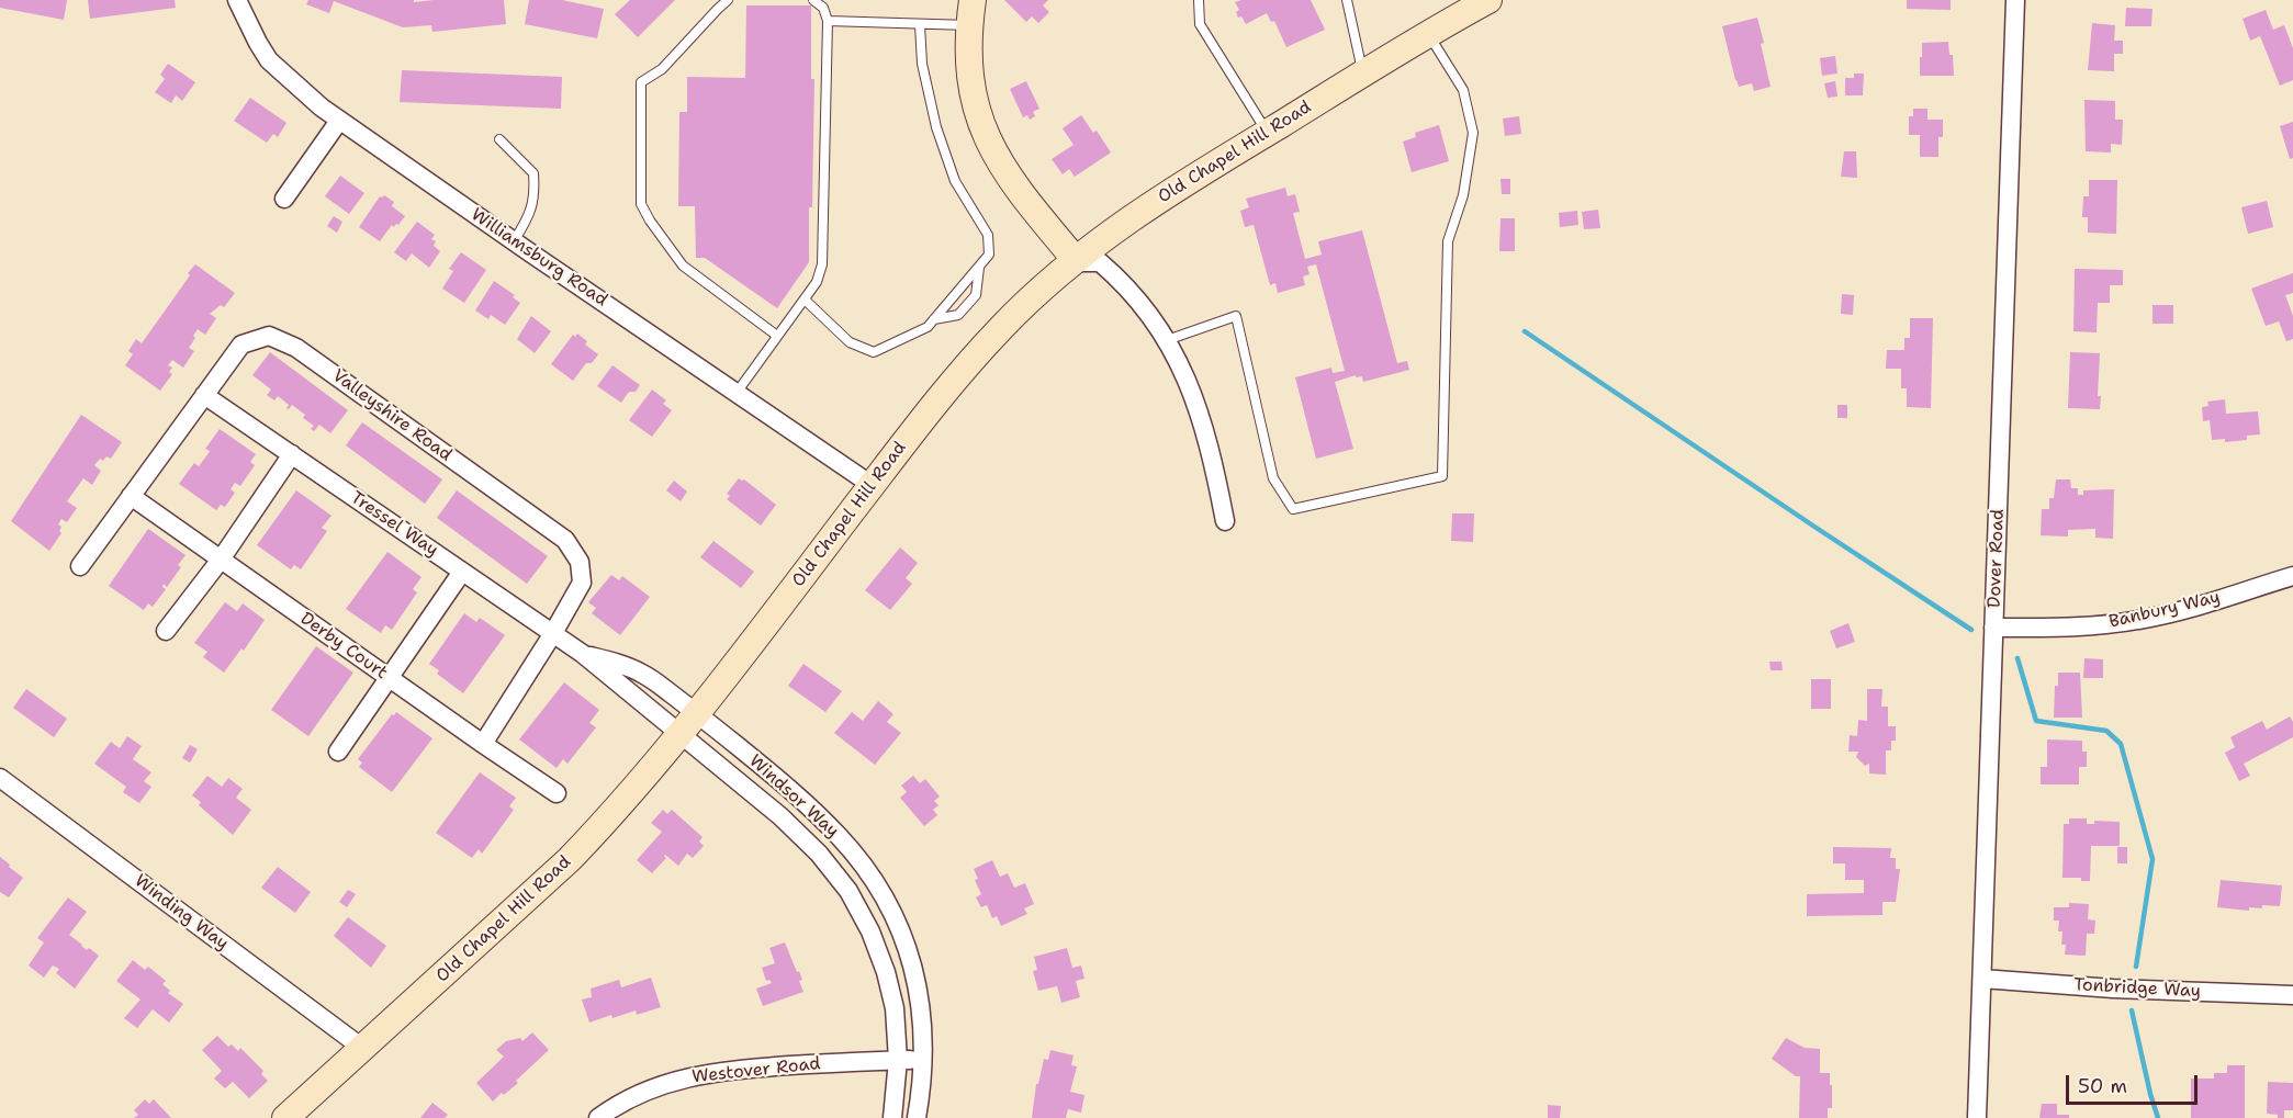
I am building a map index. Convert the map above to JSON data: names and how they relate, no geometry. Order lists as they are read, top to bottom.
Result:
{
  "streets": {
    "street": [
      "Old Chapel Hill Road",
      "Williamsburg Road",
      "Valleyshire Road",
      "Tressel Way",
      "Dover Road",
      "Banbury Way",
      "Derby Court",
      "Windsor Way",
      "Winding Way",
      "Tonbridge Way",
      "Westover Road"
    ]
  },
  "crossings": [
    ["Old Chapel Hill Road", "Williamsburg Road"],
    ["Old Chapel Hill Road", "Tressel Way"],
    ["Old Chapel Hill Road", "Windsor Way"],
    ["Old Chapel Hill Road", "Winding Way"],
    ["Valleyshire Road", "Tressel Way"],
    ["Valleyshire Road", "Derby Court"],
    ["Tressel Way", "Windsor Way"],
    ["Dover Road", "Banbury Way"],
    ["Dover Road", "Tonbridge Way"],
    ["Windsor Way", "Westover Road"]
  ],
  "scale_bar": "50 m"
}
